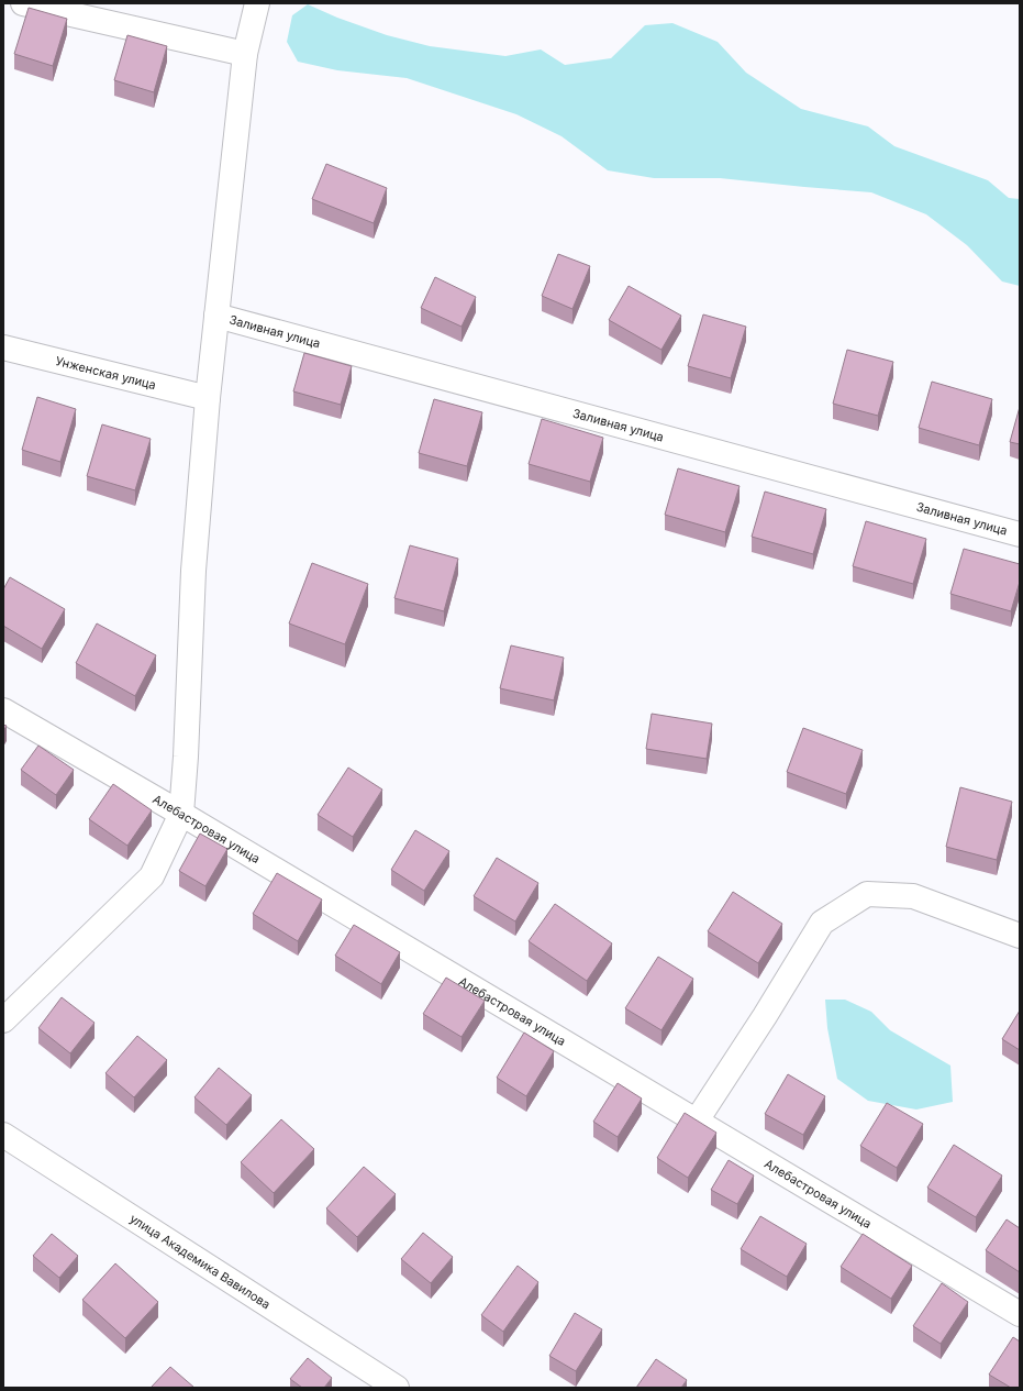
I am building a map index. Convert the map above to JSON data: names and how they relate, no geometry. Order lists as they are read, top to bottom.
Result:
{
  "streets": {
    "street": [
      "Заливная улица",
      "Унженская улица",
      "Алебастровая улица",
      "улица Академика Вавилова"
    ]
  }
}
